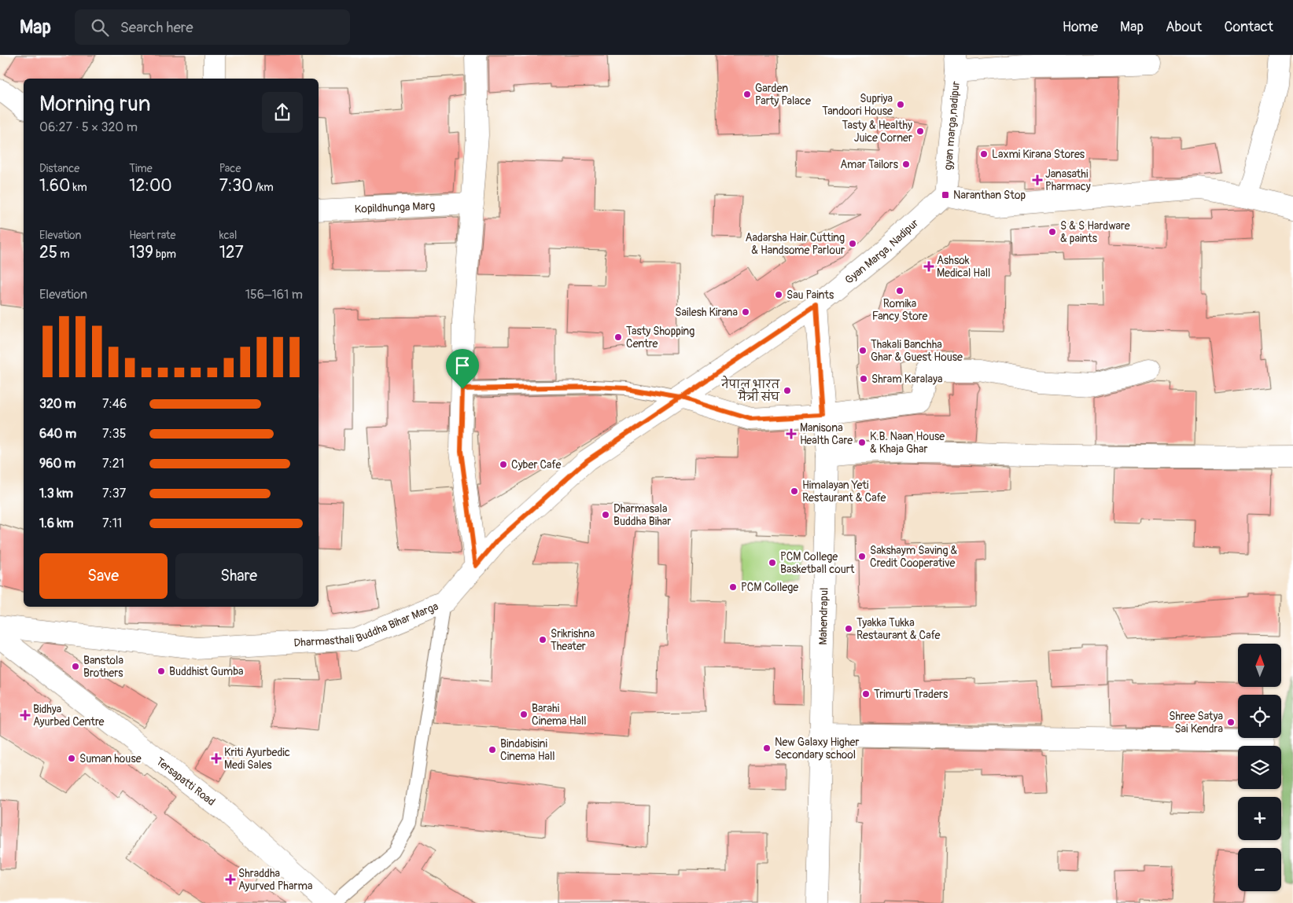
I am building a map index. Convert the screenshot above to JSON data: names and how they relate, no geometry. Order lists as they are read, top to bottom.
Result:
{
  "streets": {
    "main road": [
      "gyan marga,nadipur",
      "Kopildhunga Marg",
      "Gyan Marga, Nadipur",
      "Mahendrapul",
      "Dharmasthali Buddha Bihar Marga",
      "Tersapatti Road"
    ]
  },
  "crossings": [
    ["gyan marga,nadipur", "Gyan Marga, Nadipur"],
    ["Gyan Marga, Nadipur", "Mahendrapul"],
    ["Gyan Marga, Nadipur", "Dharmasthali Buddha Bihar Marga"],
    ["Mahendrapul", "Dharmasthali Buddha Bihar Marga"]
  ],
  "places": {
    "other": [
      "Garden Party Palace",
      "Supriya Tandoori House",
      "Tasty & Healthy Juice Corner",
      "Laxmi Kirana Stores",
      "Amar Tailors",
      "S & S Hardware & paints",
      "Aadarsha Hair Cutting & Handsome Parlour",
      "Romika Fancy Store",
      "Sau Paints",
      "Sailesh Kirana",
      "Tasty Shopping Centre",
      "Thakali Banchha Ghar & Guest House",
      "Shram Karalaya",
      "नेपाल भारत मैत्री संघ",
      "K.B. Naan House & Khaja Ghar",
      "Cyber Cafe",
      "Himalayan Yeti Restaurant & Cafe",
      "Dharmasala Buddha Bihar",
      "Sakshaym Saving & Credit Cooperative",
      "PCM College Basketball court",
      "PCM College",
      "Tyakka Tukka Restaurant & Cafe",
      "Srikrishna Theater",
      "Banstola Brothers",
      "Buddhist Gumba",
      "Trimurti Traders",
      "Barahi Cinema Hall",
      "Shree Satya Sai Kendra",
      "New Galaxy Higher Secondary school",
      "Bindabisini Cinema Hall",
      "Suman house"
    ],
    "health": [
      "Janasathi Pharmacy",
      "Ashsok Medical Hall",
      "Manisona Health Care",
      "Bidhya Ayurbed Centre",
      "Kriti Ayurbedic Medi Sales",
      "Shraddha Ayurved Pharma"
    ],
    "transit": ["Naranthan Stop"]
  },
  "north": "top",
  "page": {
    "header": "Map",
    "search": "Search here",
    "nav": [
      "Home",
      "Map",
      "About",
      "Contact"
    ],
    "heading": ["Morning run", "06:27 · 5 × 320 m"],
    "stats": [
      ["Distance", "1.60 km"],
      ["Time", "12:00"],
      ["Pace", "7:30 /km"],
      ["Elevation", "25 m"],
      ["Heart rate", "139 bpm"],
      ["kcal", "127"]
    ],
    "chart": ["Elevation", "156–161 m"],
    "list": [
      {
        "name": "320 m",
        "note": "7:46"
      },
      {
        "name": "640 m",
        "note": "7:35"
      },
      {
        "name": "960 m",
        "note": "7:21"
      },
      {
        "name": "1.3 km",
        "note": "7:37"
      },
      {
        "name": "1.6 km",
        "note": "7:11"
      }
    ],
    "buttons": ["Save", "Share"],
    "map_buttons": ["+", "−"]
  }
}
